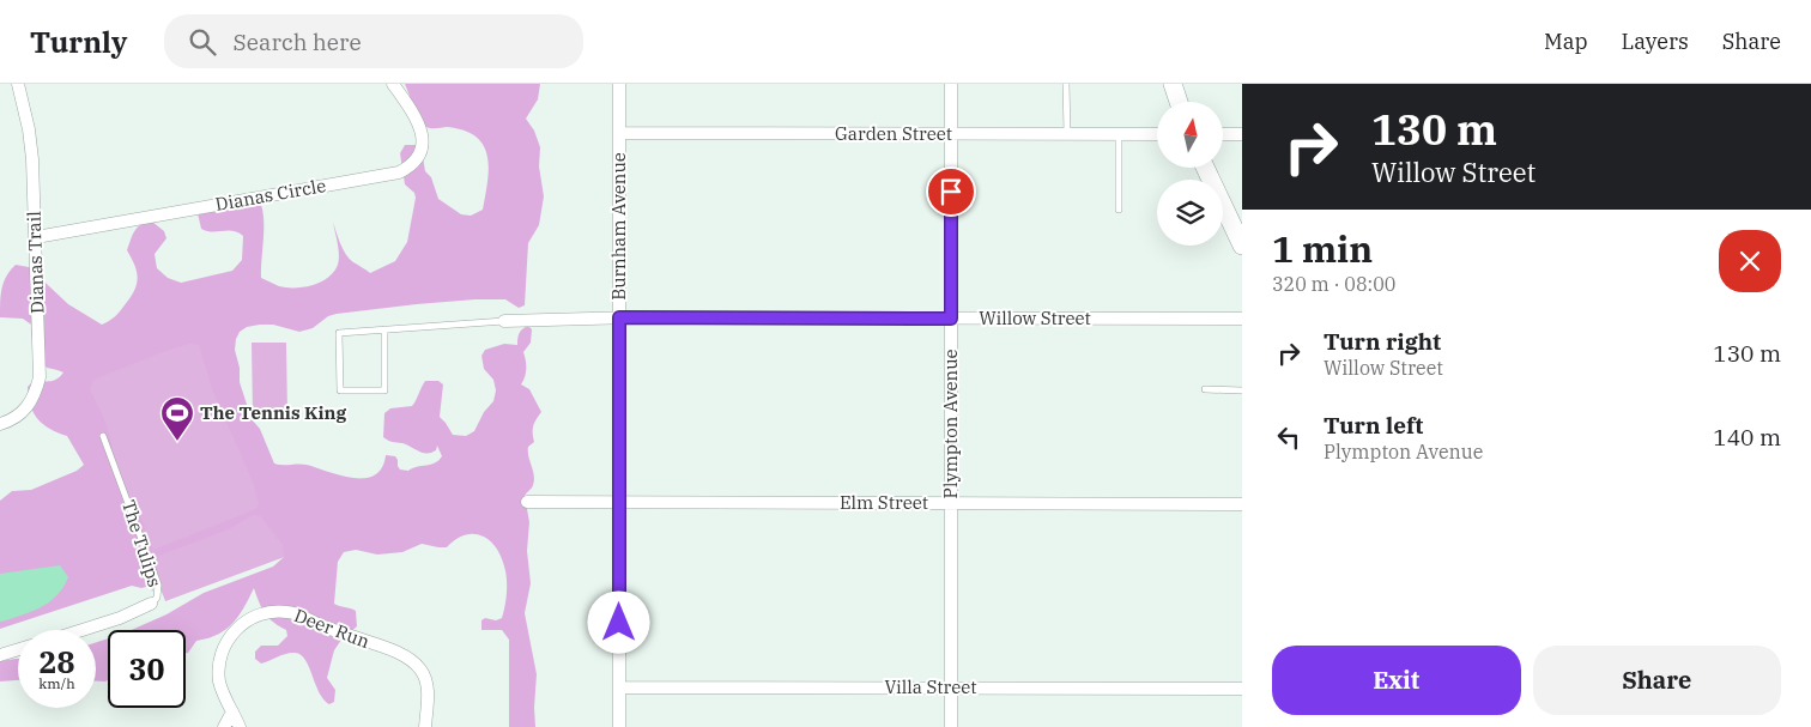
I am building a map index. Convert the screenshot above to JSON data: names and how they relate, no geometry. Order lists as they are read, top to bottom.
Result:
{
  "streets": {
    "street": [
      "Garden Street",
      "Dianas Circle",
      "Burnham Avenue",
      "Dianas Trail",
      "Willow Street",
      "Plympton Avenue",
      "Elm Street",
      "The Tulips",
      "Deer Run",
      "Villa Street"
    ]
  },
  "crossings": [
    ["Garden Street", "Burnham Avenue"],
    ["Garden Street", "Plympton Avenue"],
    ["Dianas Circle", "Dianas Trail"],
    ["Burnham Avenue", "Willow Street"],
    ["Burnham Avenue", "Elm Street"],
    ["Burnham Avenue", "Villa Street"],
    ["Willow Street", "Plympton Avenue"],
    ["Plympton Avenue", "Elm Street"],
    ["Plympton Avenue", "Villa Street"]
  ],
  "places": {
    "sports": ["The Tennis King"]
  },
  "north": "top",
  "page": {
    "header": "Turnly",
    "search": "Search here",
    "nav": ["Map", "Layers", "Share"],
    "turn": ["130 m", "Willow Street"],
    "heading": ["1 min", "320 m · 08:00"],
    "list": [
      {
        "name": "Turn right",
        "note": "Willow Street",
        "value": "130 m"
      },
      {
        "name": "Turn left",
        "note": "Plympton Avenue",
        "value": "140 m"
      }
    ],
    "speed": "28 km/h",
    "limit": "30",
    "buttons": ["Exit", "Share"]
  }
}
